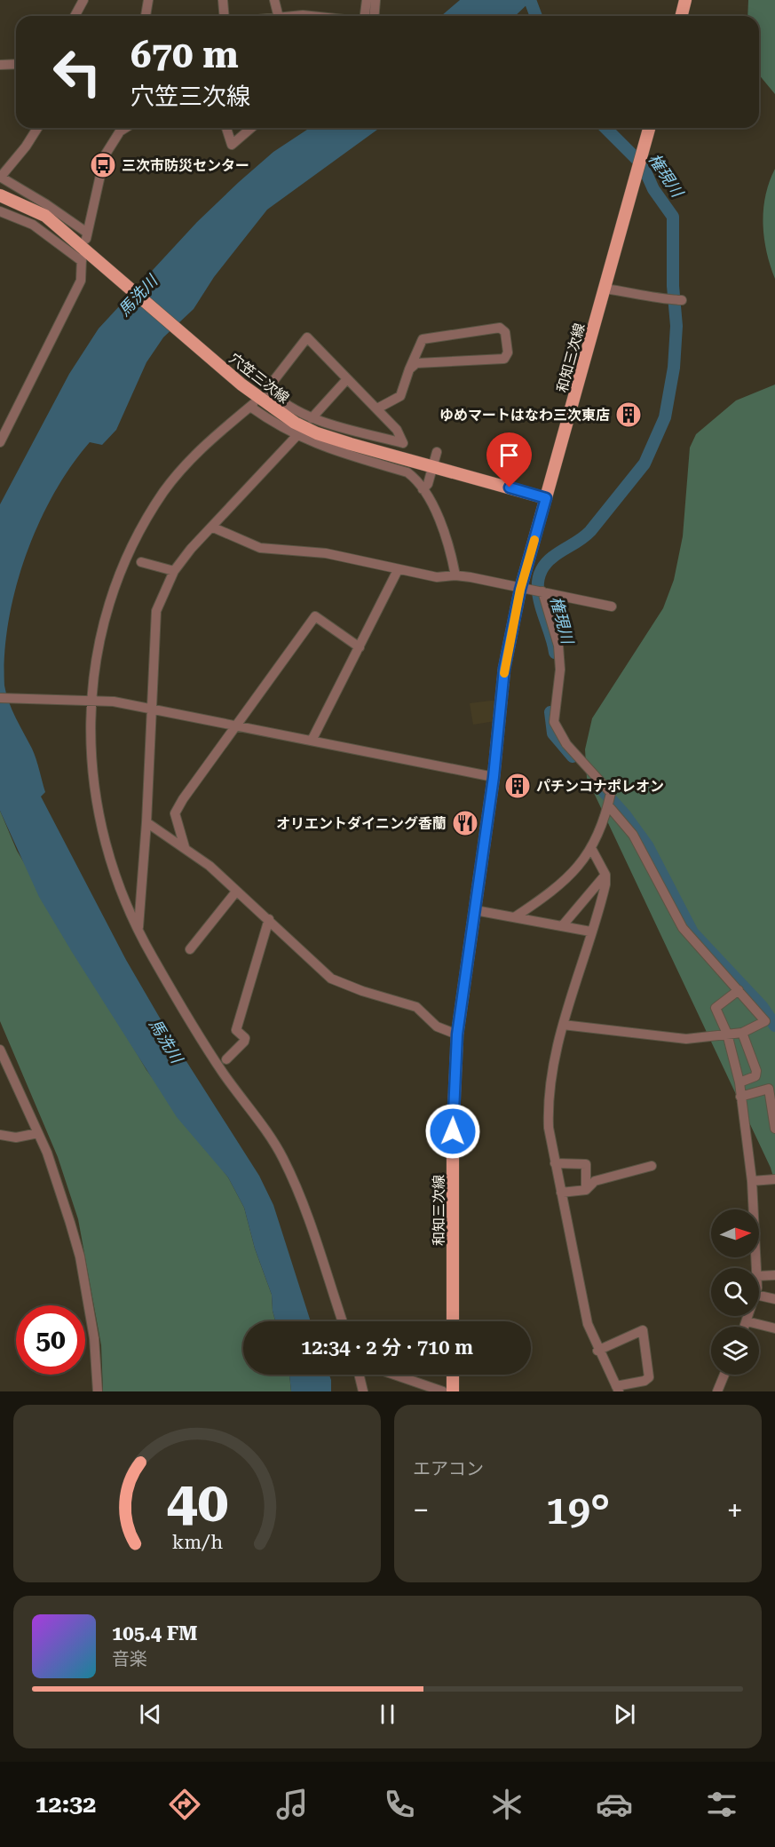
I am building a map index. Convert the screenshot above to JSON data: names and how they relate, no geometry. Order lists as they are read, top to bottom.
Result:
{
  "streets": {
    "main road": ["和知三次線", "穴笠三次線"]
  },
  "crossings": [
    ["和知三次線", "穴笠三次線"]
  ],
  "water": ["権現川", "馬洗川"],
  "places": {
    "bus stop": ["三次市防災センター"],
    "building": ["ゆめマートはなわ三次東店", "パチンコナポレオン"],
    "restaurant": ["オリエントダイニング香蘭"]
  },
  "north": "right",
  "page": {
    "turn": ["670 m", "穴笠三次線"],
    "limit": "50",
    "trip": "12:34 · 2 分 · 710 m",
    "tile": "エアコン",
    "heat": ["−", "19°", "+"],
    "song": ["105.4 FM", "音楽"],
    "tabs": "12:32",
    "gauge": ["40", "km/h"]
  }
}
